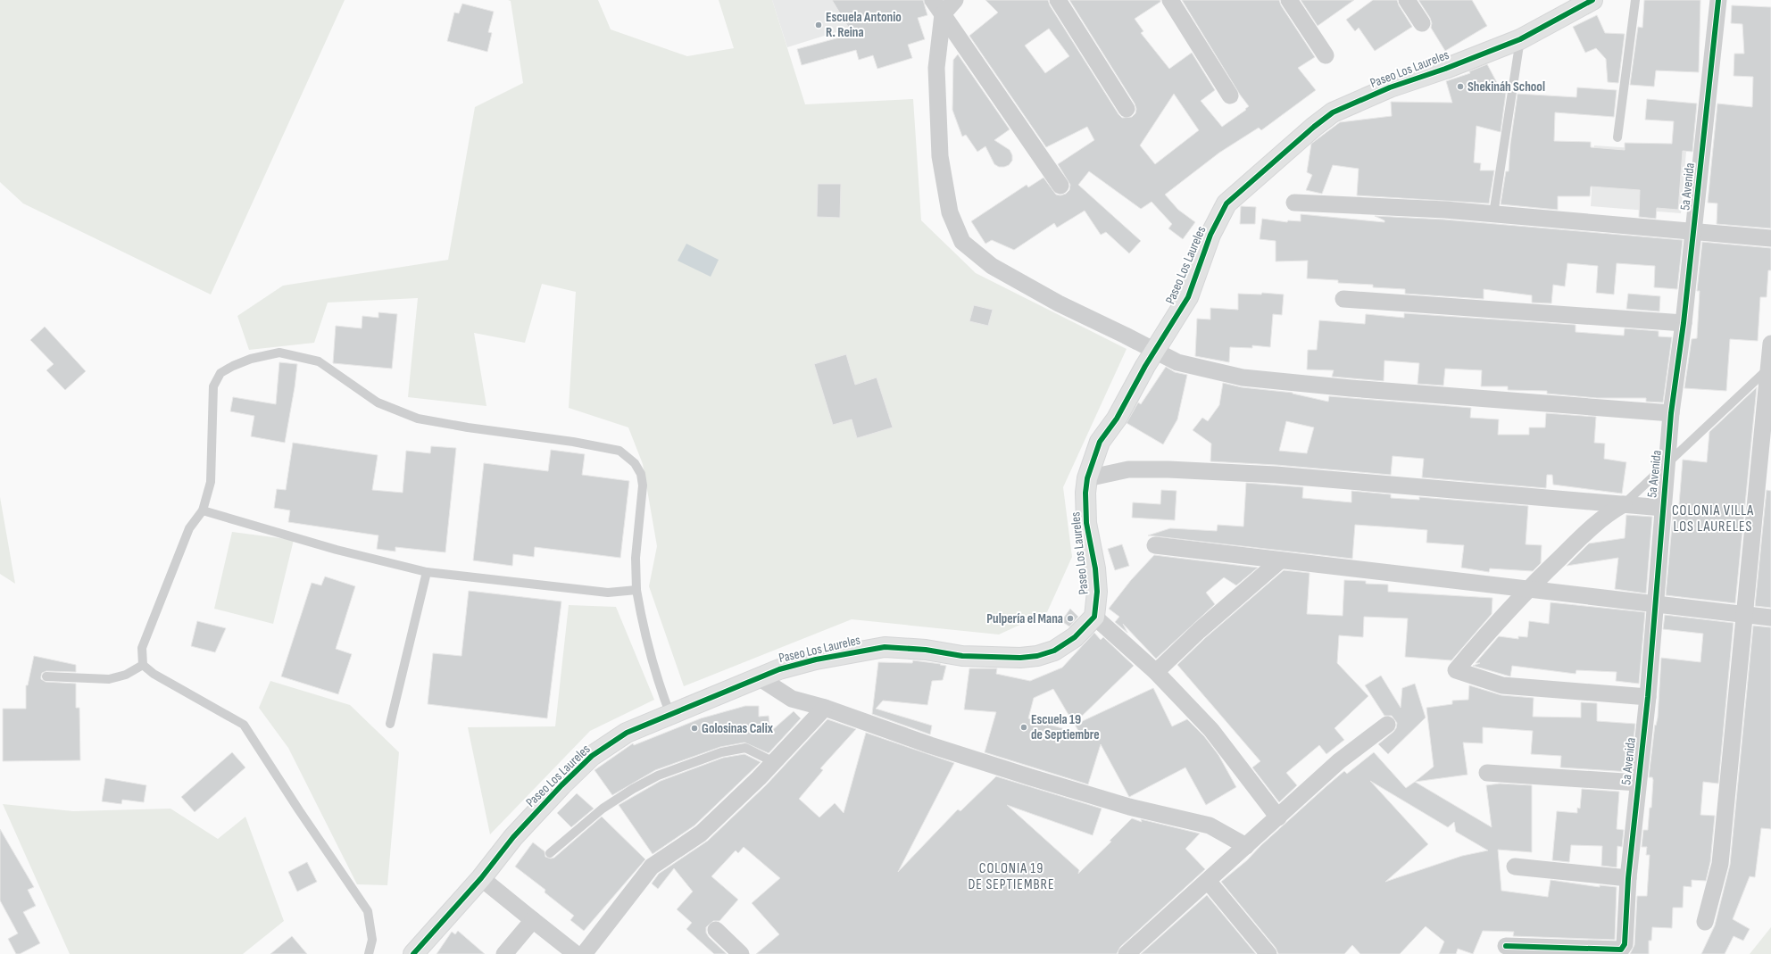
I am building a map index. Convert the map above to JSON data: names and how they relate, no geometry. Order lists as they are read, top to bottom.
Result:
{
  "streets": {
    "street": ["Paseo Los Laureles", "5a Avenida"]
  },
  "districts": ["COLONIA VILLA LOS LAURELES", "COLONIA 19 DE SEPTIEMBRE"],
  "places": [
    "Escuela Antonio R. Reina",
    "Shekináh School",
    "Pulpería el Mana",
    "Escuela 19 de Septiembre",
    "Golosinas Calix"
  ]
}
